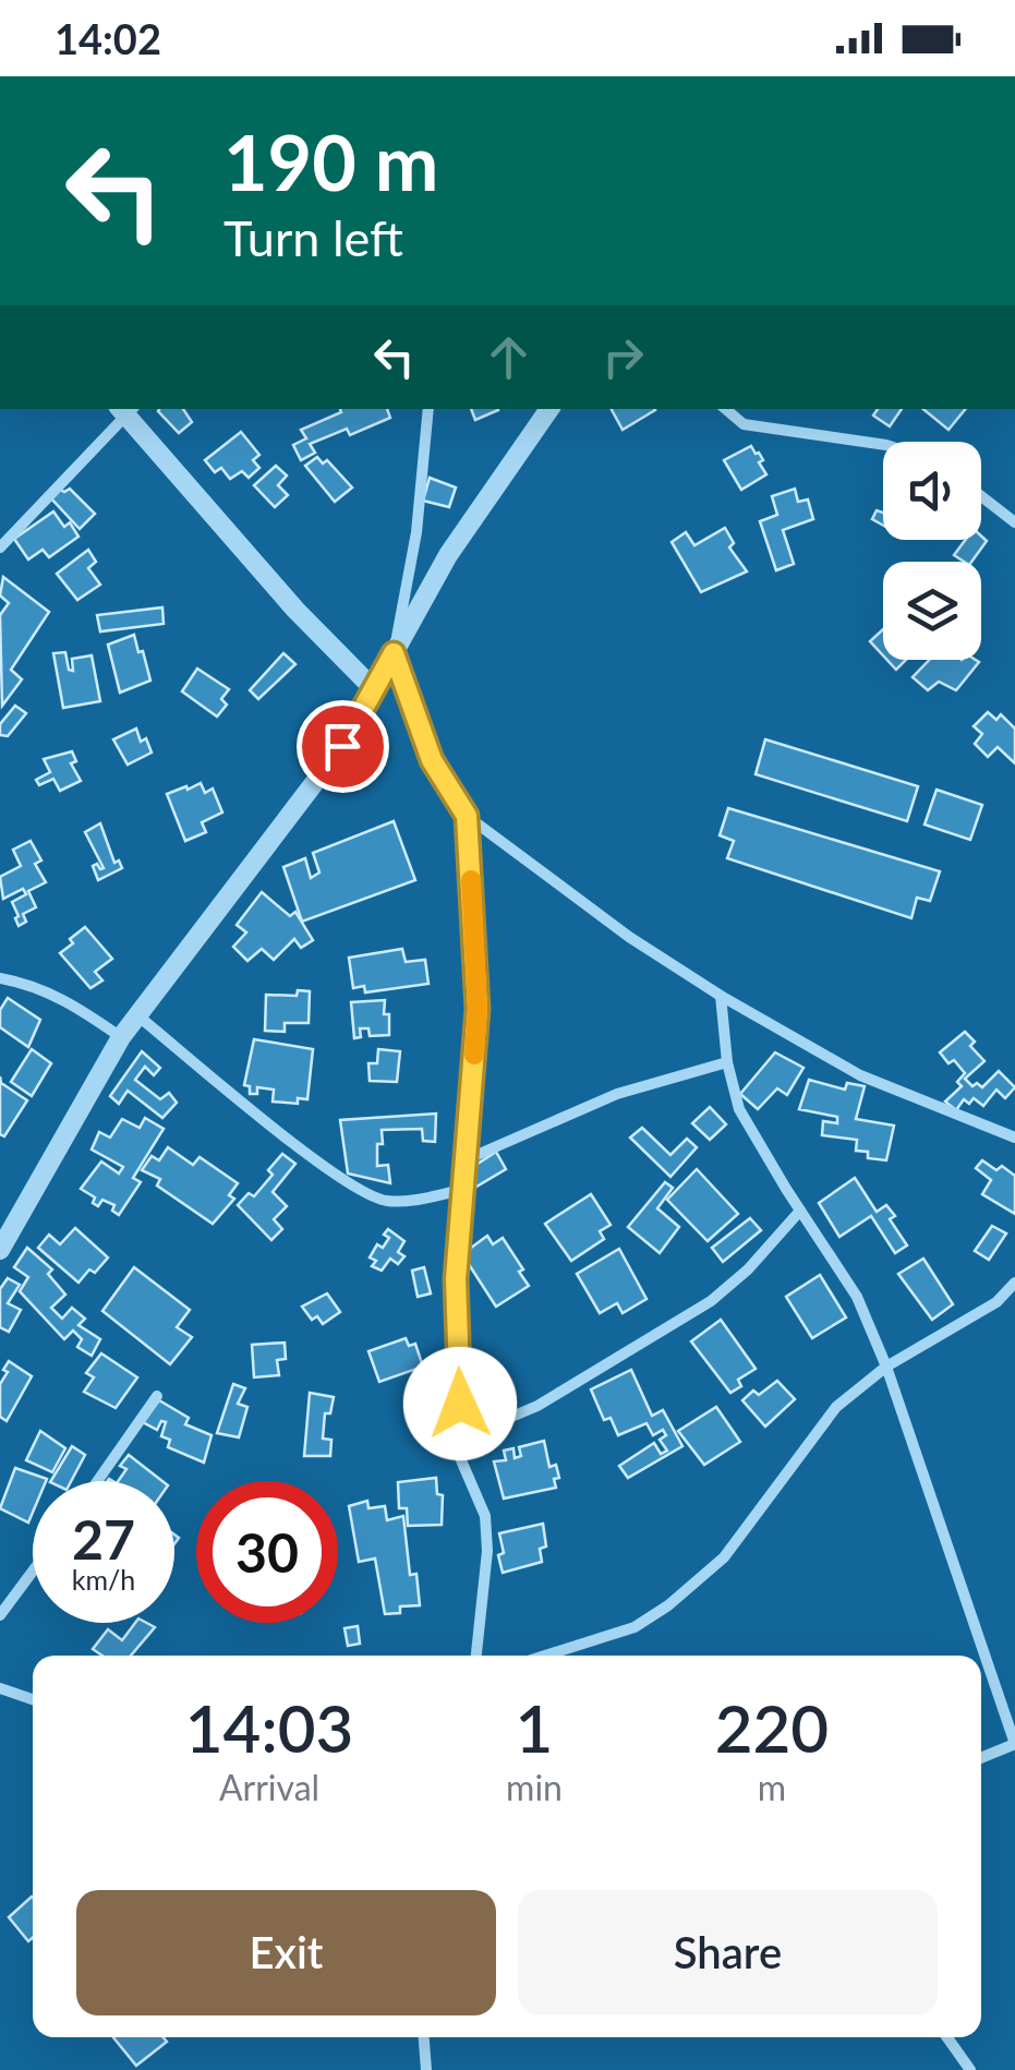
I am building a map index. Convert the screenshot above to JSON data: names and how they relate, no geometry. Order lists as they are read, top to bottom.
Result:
{
  "page": {
    "status": "14:02",
    "turn": ["190 m", "Turn left"],
    "speed": "27 km/h",
    "limit": "30",
    "eta": [
      "14:03",
      "Arrival",
      "1",
      "min",
      "220",
      "m"
    ],
    "buttons": ["Exit", "Share"]
  }
}
